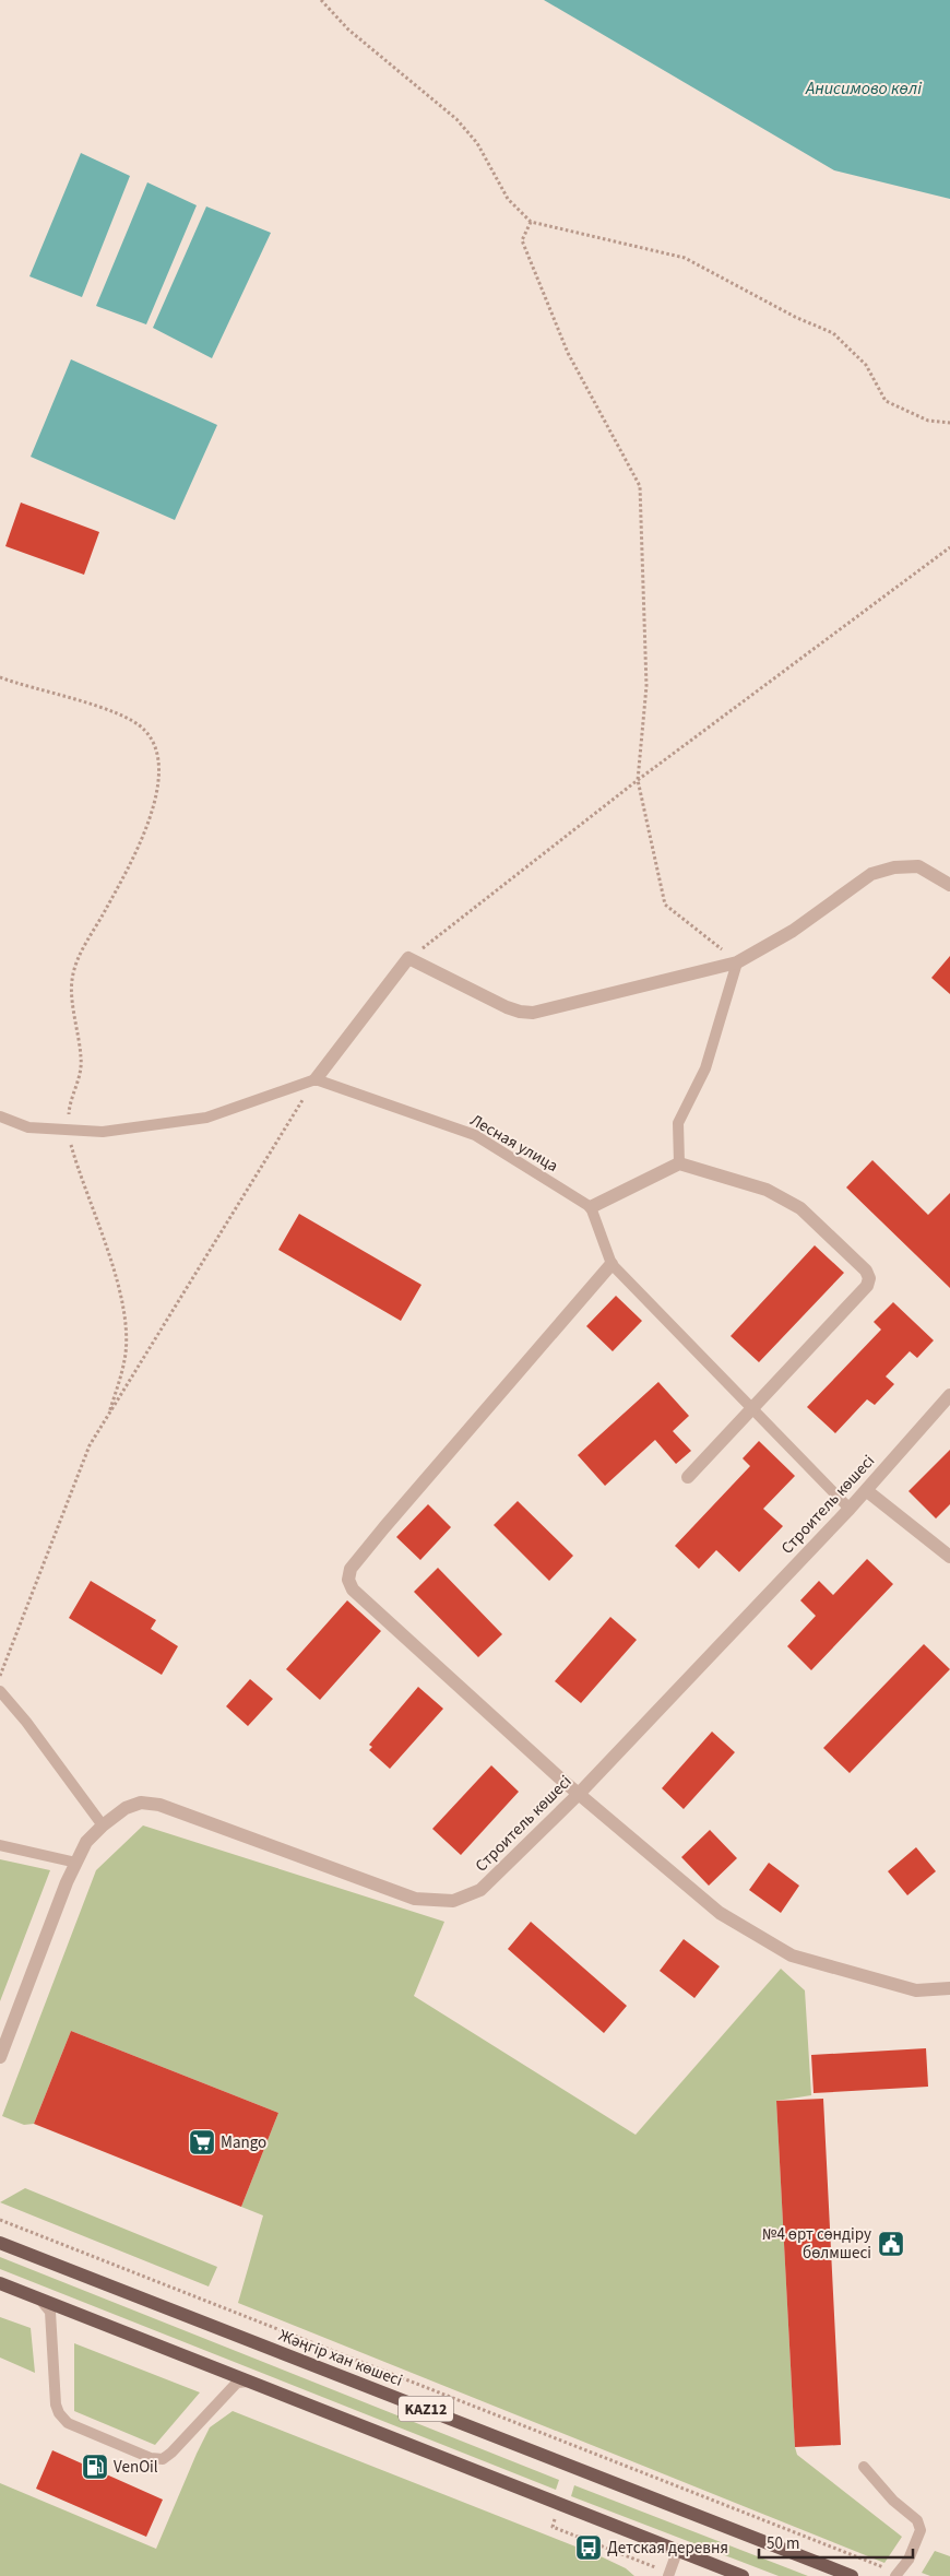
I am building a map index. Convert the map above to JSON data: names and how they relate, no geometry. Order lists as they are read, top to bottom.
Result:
{
  "streets": {
    "main road": ["Жәңгір хан көшесі", "KAZ12"],
    "street": ["Строитель көшесі"],
    "lane": ["Лесная улица"]
  },
  "water": ["Анисимово көлі"],
  "places": {
    "supermarket": ["Mango"],
    "public building": ["№4 өрт сөндіру бөлмшесі"],
    "fuel station": ["VenOil"],
    "bus stop": ["Детская деревня"]
  },
  "scale_bar": "50 m"
}
